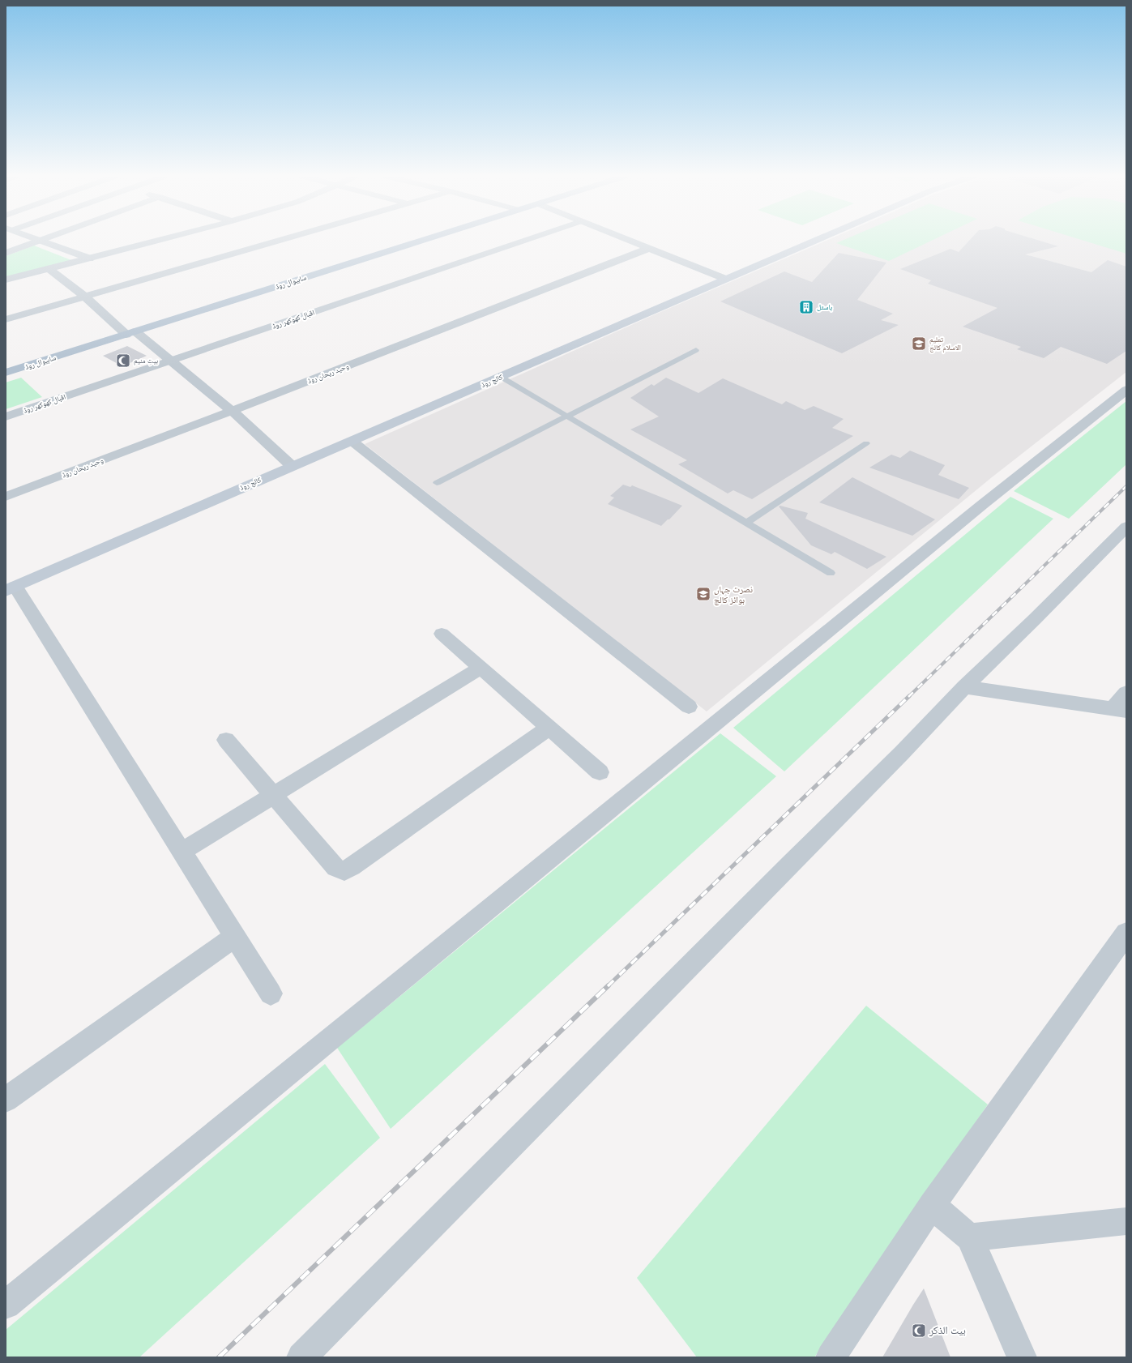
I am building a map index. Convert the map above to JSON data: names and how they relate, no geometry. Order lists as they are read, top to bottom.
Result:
{
  "streets": {
    "main road": ["ساہیوال روڈ", "کالج روڈ"],
    "street": ["اقبال کھوکھر روڈ", "وحید ریحان روڈ"]
  },
  "places": {
    "building": ["ہاسٹل"],
    "school or university": ["تعلیم الاسلام کالج", "نصرت جہاں بوائز کالج"],
    "mosque": ["بیتِ منیم", "بیت الذکر"]
  }
}
